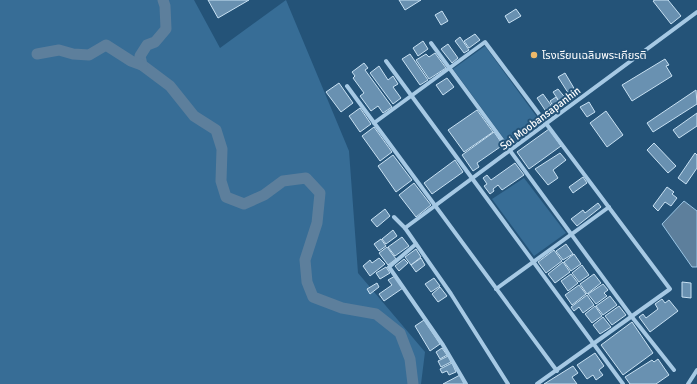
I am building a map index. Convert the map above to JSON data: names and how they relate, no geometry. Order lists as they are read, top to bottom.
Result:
{
  "streets": {
    "street": ["Soi Moobansapanhin"]
  },
  "places": ["โรงเรียนเฉลิมพระเกียรติ"]
}
